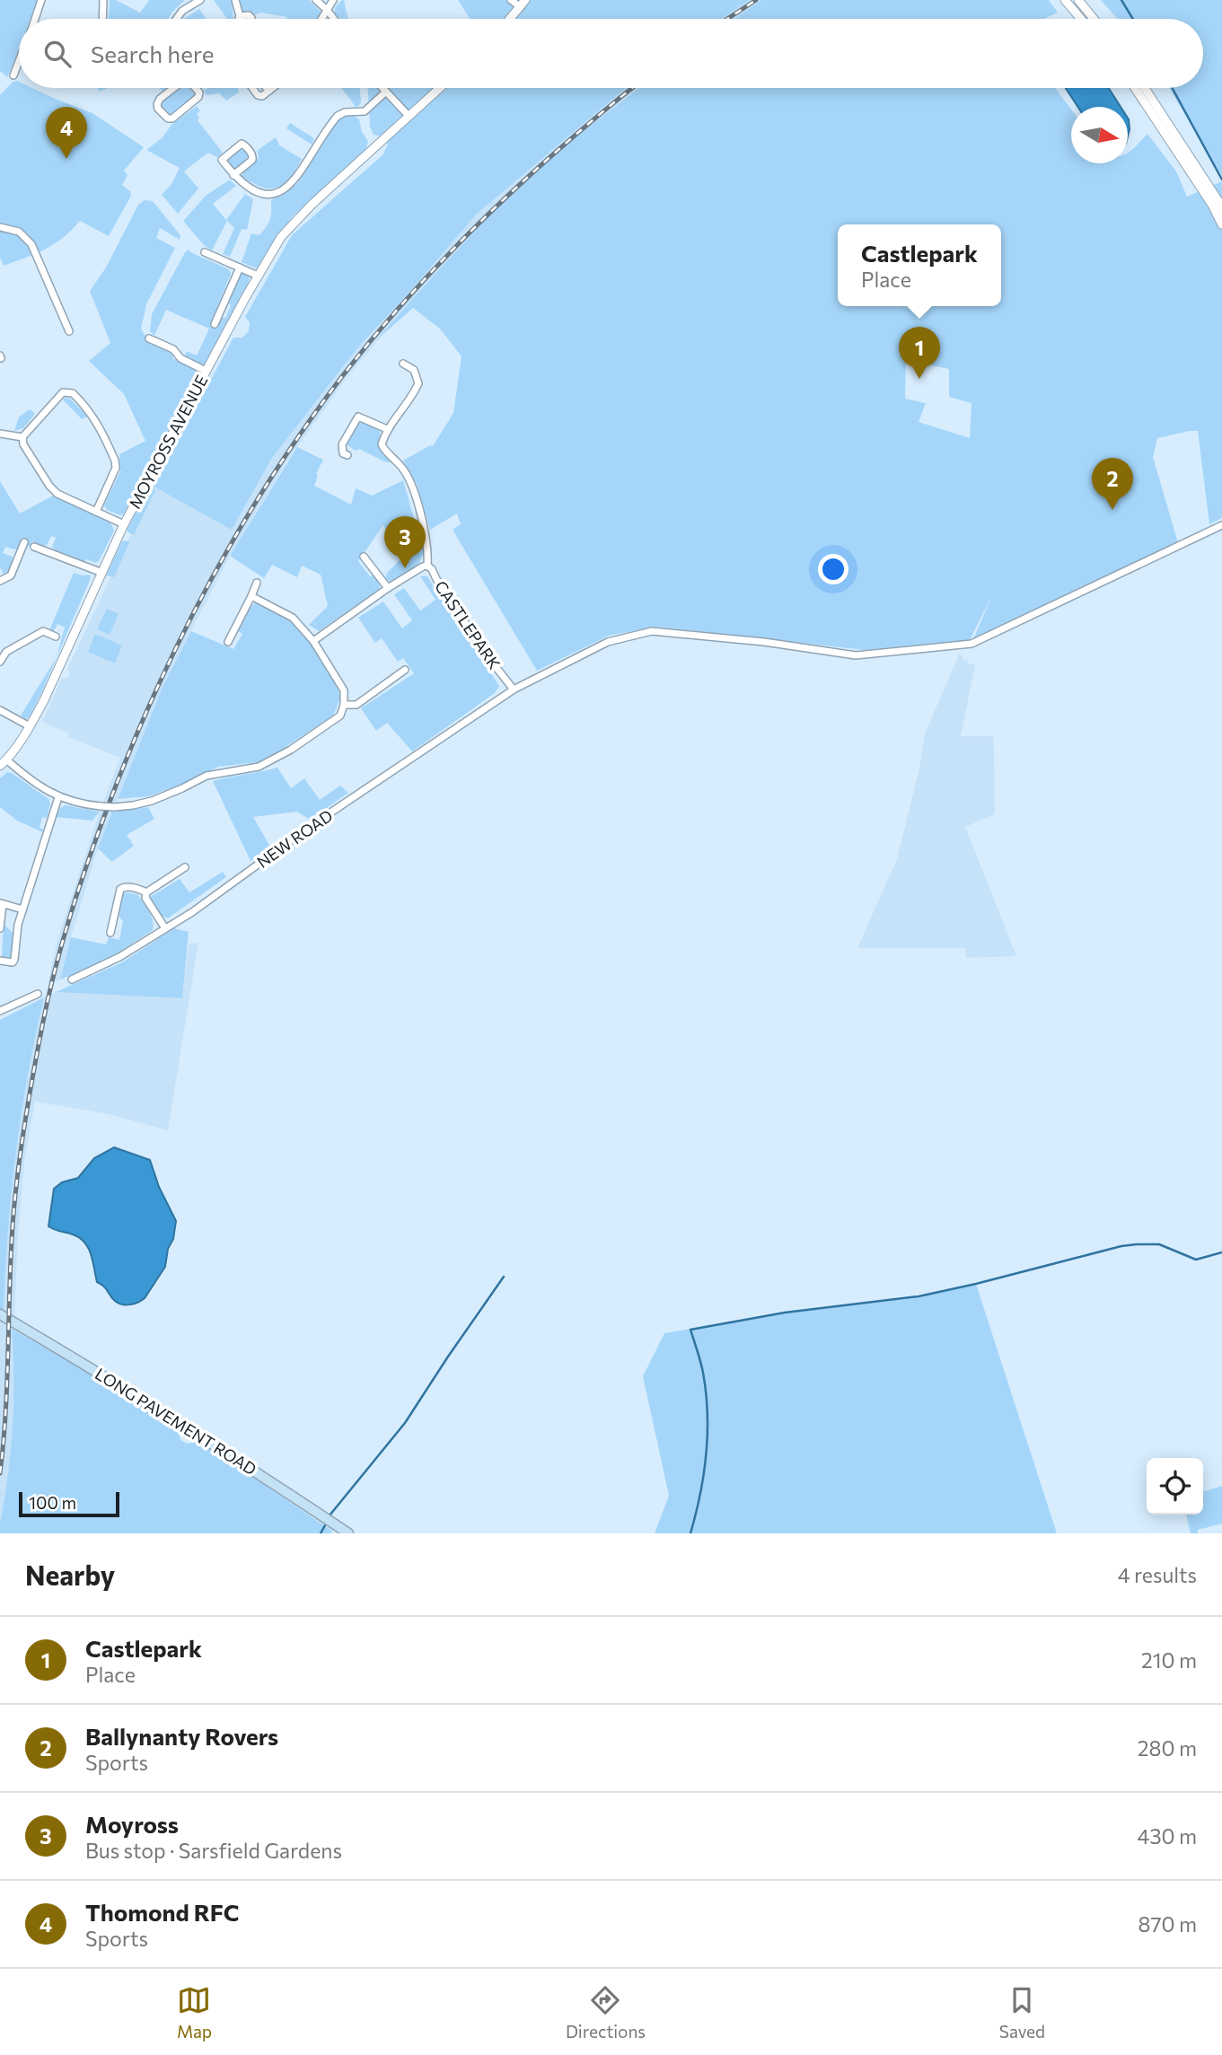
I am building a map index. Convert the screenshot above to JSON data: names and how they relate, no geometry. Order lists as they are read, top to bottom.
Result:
{
  "streets": {
    "main road": ["LONG PAVEMENT ROAD"],
    "street": ["MOYROSS AVENUE", "CASTLEPARK", "NEW ROAD"]
  },
  "crossings": [
    ["CASTLEPARK", "NEW ROAD"]
  ],
  "scale_bar": "100 m",
  "north": "right",
  "page": {
    "search": "Search here",
    "pins": [
      "4",
      "1",
      "2",
      "3"
    ],
    "popup": ["Castlepark", "Place"],
    "scale": "100 m",
    "heading": ["Nearby", "4 results"],
    "list": [
      {
        "mark": "1",
        "name": "Castlepark",
        "note": "Place",
        "value": "210 m"
      },
      {
        "mark": "2",
        "name": "Ballynanty Rovers",
        "note": "Sports",
        "value": "280 m"
      },
      {
        "mark": "3",
        "name": "Moyross",
        "note": "Bus stop · Sarsfield Gardens",
        "value": "430 m"
      },
      {
        "mark": "4",
        "name": "Thomond RFC",
        "note": "Sports",
        "value": "870 m"
      }
    ],
    "nav": ["Map", "Directions", "Saved"]
  }
}
